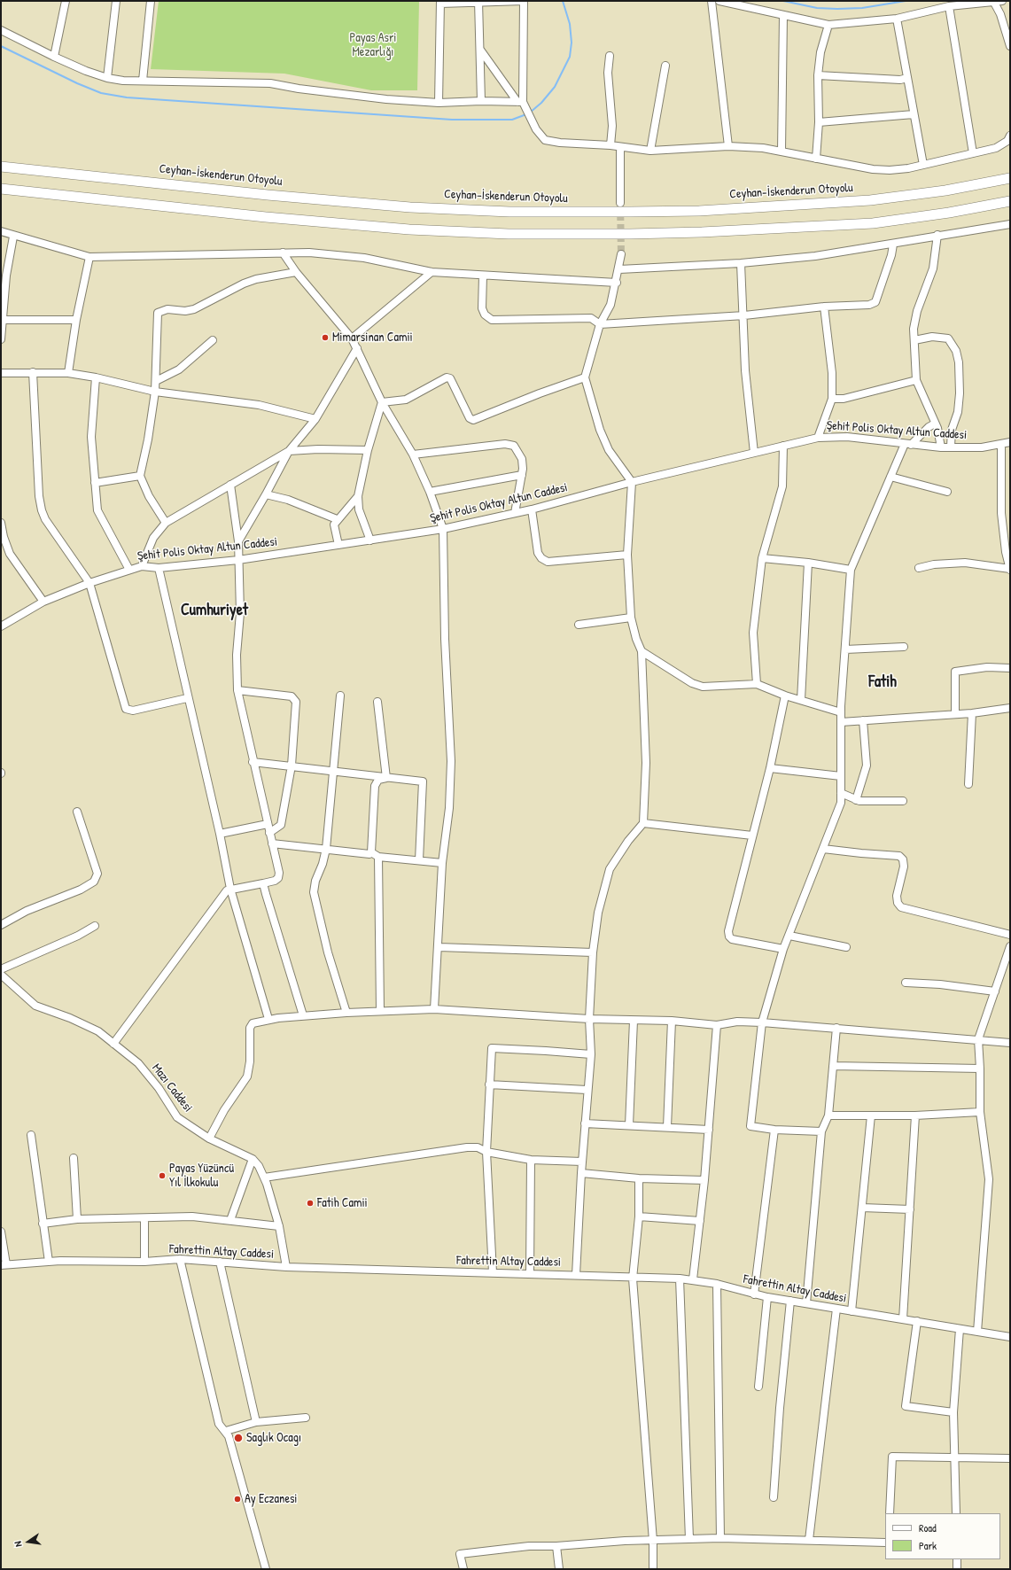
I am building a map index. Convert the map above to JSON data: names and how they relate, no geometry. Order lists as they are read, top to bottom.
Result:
{
  "streets": {
    "highway": ["Ceyhan-İskenderun Otoyolu"],
    "street": ["Şehit Polis Oktay Altun Caddesi", "Mazı Caddesi", "Fahrettin Altay Caddesi"]
  },
  "districts": ["Cumhuriyet", "Fatih"],
  "parks": ["Payas Asri Mezarlığı"],
  "places": [
    "Mimarsinan Camii",
    "Payas Yüzüncü Yıl İlkokulu",
    "Fatih Camii",
    "Saglık Ocagı",
    "Ay Eczanesi"
  ],
  "legend": ["Road", "Park"],
  "north": "left"
}
